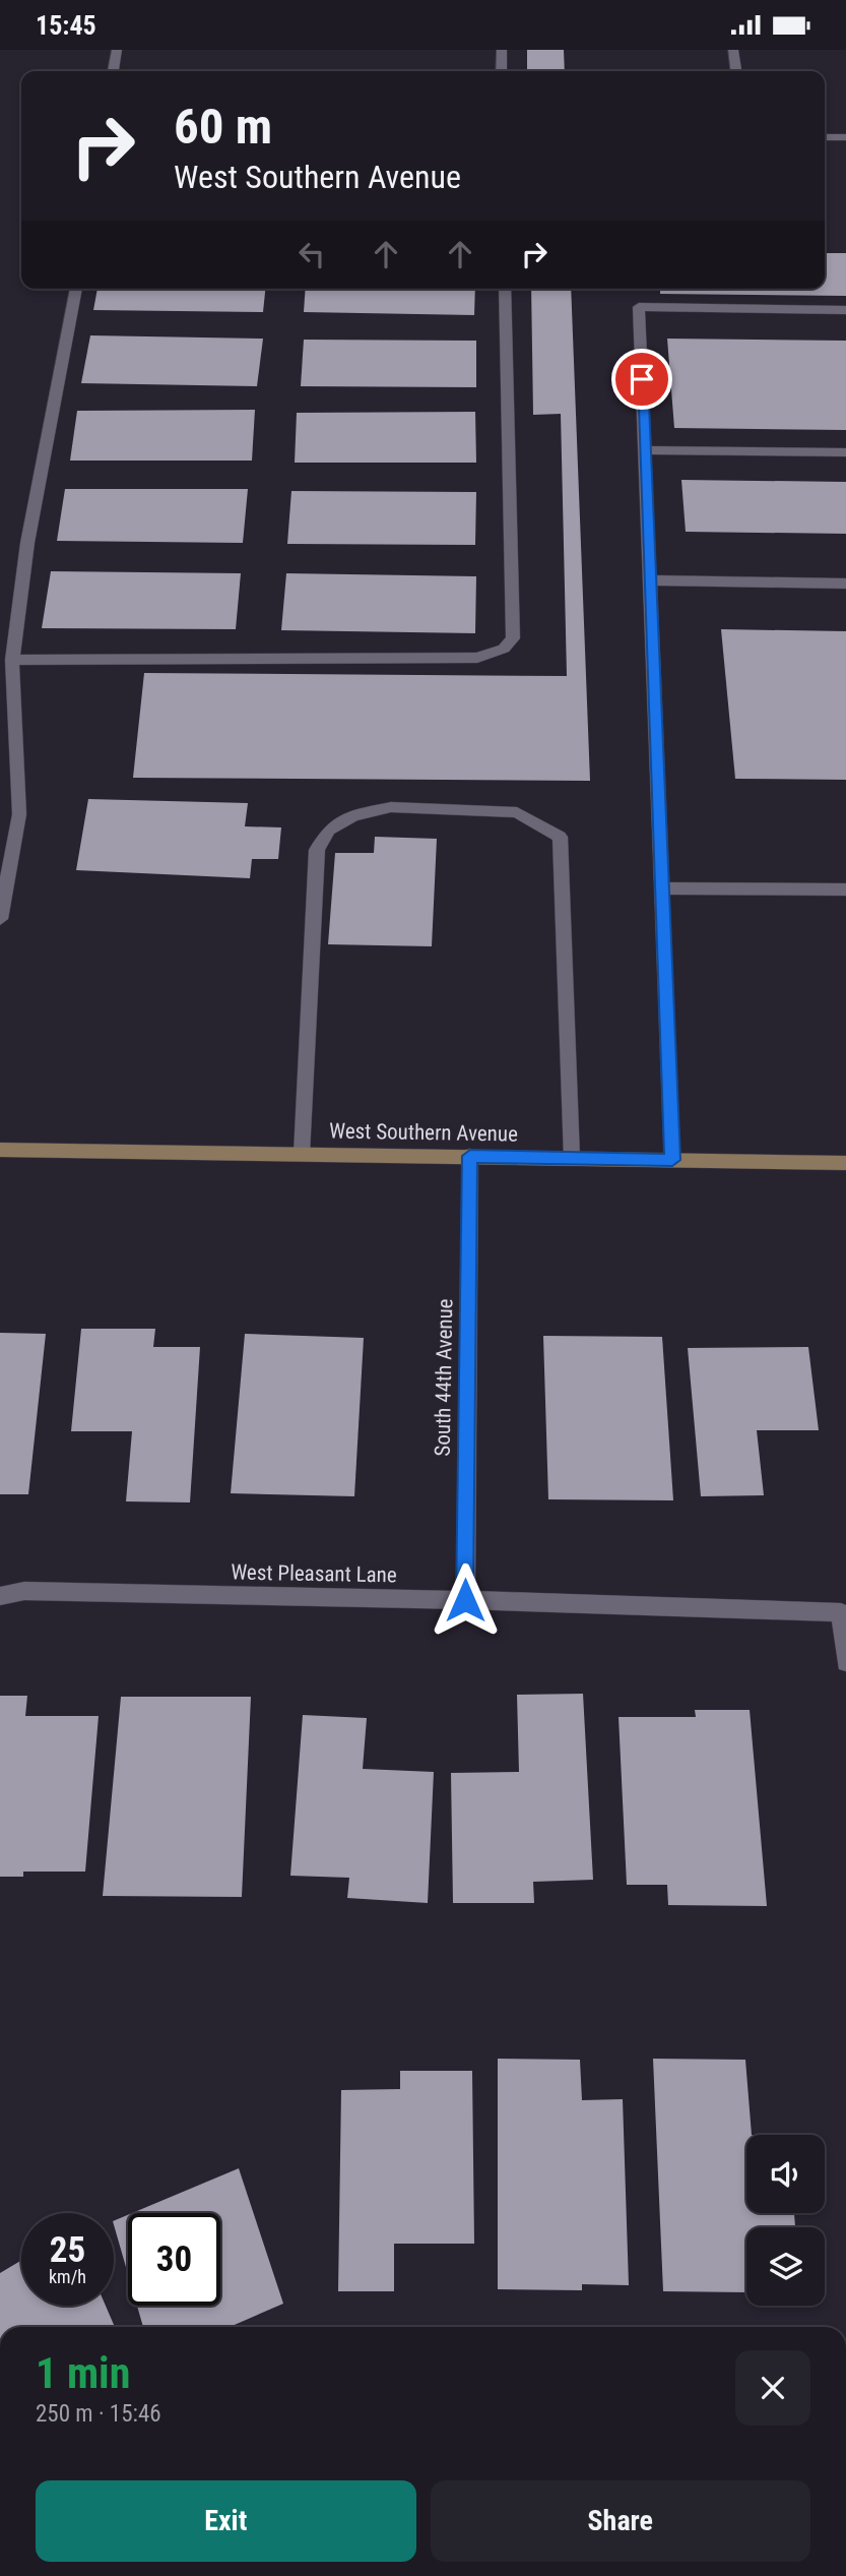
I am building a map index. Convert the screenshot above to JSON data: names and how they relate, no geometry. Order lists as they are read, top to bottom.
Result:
{
  "streets": {
    "main road": ["West Southern Avenue"],
    "street": ["South 44th Avenue", "West Pleasant Lane"]
  },
  "crossings": [
    ["West Southern Avenue", "South 44th Avenue"],
    ["South 44th Avenue", "West Pleasant Lane"]
  ],
  "page": {
    "status": "15:45",
    "turn": ["60 m", "West Southern Avenue"],
    "speed": "25 km/h",
    "limit": "30",
    "heading": ["1 min", "250 m · 15:46"],
    "buttons": ["Exit", "Share"]
  }
}
